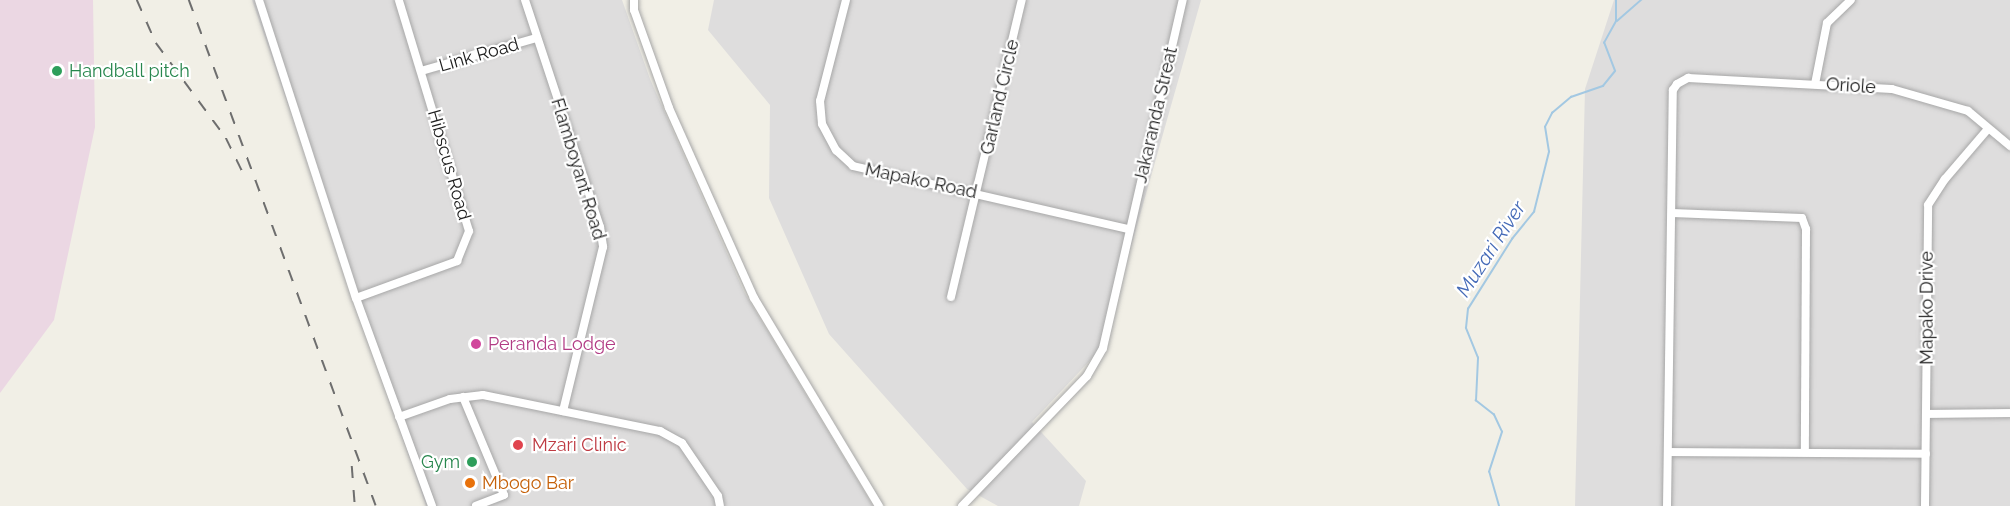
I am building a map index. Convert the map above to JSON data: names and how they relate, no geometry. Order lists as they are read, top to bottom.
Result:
{
  "streets": {
    "street": [
      "Link Road",
      "Oriole",
      "Garland Circle",
      "Jakaranda Streat",
      "Hibscus Road",
      "Flamboyant Road",
      "Mapako Road",
      "Mapako Drive"
    ]
  },
  "crossings": [
    ["Link Road", "Hibscus Road"],
    ["Link Road", "Flamboyant Road"],
    ["Oriole", "Mapako Drive"],
    ["Garland Circle", "Mapako Road"],
    ["Jakaranda Streat", "Mapako Road"]
  ],
  "water": ["Muzari River"],
  "places": [
    "Handball pitch",
    "Peranda Lodge",
    "Mzari Clinic",
    "Gym",
    "Mbogo Bar"
  ]
}
